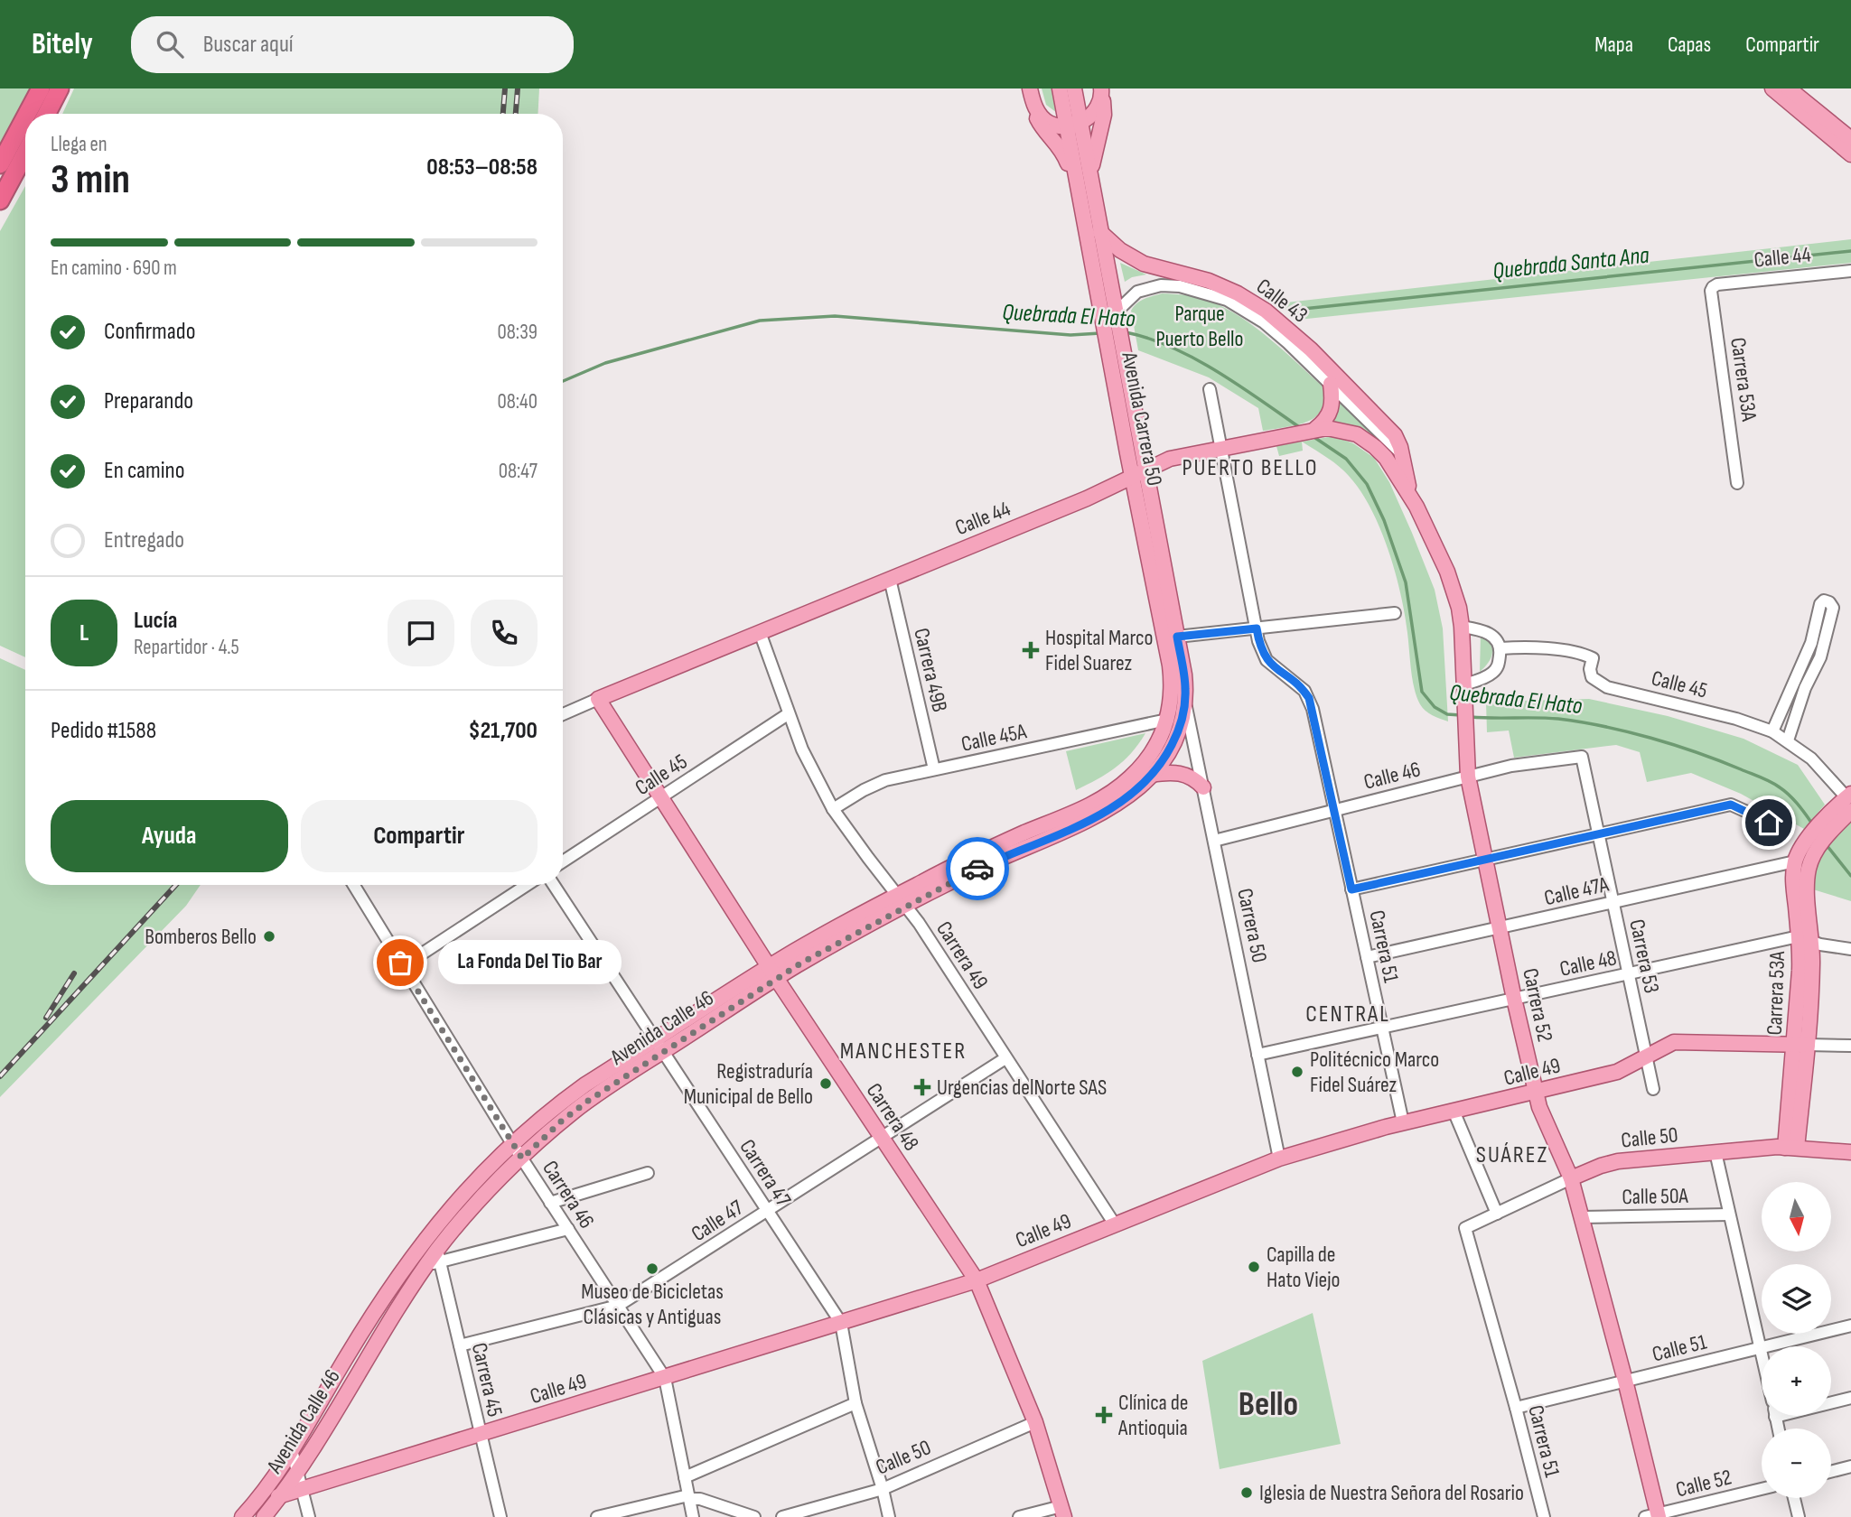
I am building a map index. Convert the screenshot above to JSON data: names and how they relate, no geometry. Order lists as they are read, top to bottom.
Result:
{
  "streets": {
    "main road": [
      "Calle 44",
      "Calle 43",
      "Carrera 53A",
      "Avenida Carrera 50",
      "Carrera 52",
      "Avenida Calle 46",
      "Calle 49",
      "Carrera 48",
      "Calle 50"
    ],
    "street": [
      "Carrera 49B",
      "Calle 45",
      "Calle 45A",
      "Calle 46",
      "Calle 47A",
      "Carrera 50",
      "Carrera 51",
      "Carrera 49",
      "Carrera 53",
      "Calle 48",
      "Carrera 47",
      "Carrera 46",
      "Calle 50A",
      "Calle 47",
      "Calle 51",
      "Carrera 45",
      "Calle 52"
    ]
  },
  "crossings": [
    ["Calle 44", "Calle 43"],
    ["Calle 44", "Carrera 53A"],
    ["Calle 44", "Avenida Carrera 50"],
    ["Calle 44", "Carrera 49B"],
    ["Calle 44", "Carrera 51"],
    ["Calle 44", "Carrera 49"],
    ["Calle 44", "Carrera 52"],
    ["Calle 44", "Carrera 48"],
    ["Calle 43", "Avenida Carrera 50"],
    ["Calle 43", "Carrera 52"],
    ["Carrera 53A", "Calle 47A"],
    ["Carrera 53A", "Calle 48"],
    ["Carrera 53A", "Calle 49"],
    ["Carrera 53A", "Calle 50"],
    ["Avenida Carrera 50", "Calle 45A"],
    ["Avenida Carrera 50", "Carrera 50"],
    ["Avenida Carrera 50", "Avenida Calle 46"],
    ["Carrera 49B", "Calle 45A"],
    ["Calle 45", "Carrera 49"],
    ["Calle 45", "Carrera 48"],
    ["Calle 45A", "Carrera 49"],
    ["Calle 45A", "Avenida Calle 46"],
    ["Calle 46", "Carrera 50"],
    ["Calle 46", "Carrera 51"],
    ["Calle 46", "Carrera 53"],
    ["Calle 46", "Carrera 52"],
    ["Calle 47A", "Carrera 51"],
    ["Calle 47A", "Carrera 53"],
    ["Calle 47A", "Carrera 52"],
    ["Carrera 50", "Calle 48"],
    ["Carrera 50", "Avenida Calle 46"],
    ["Carrera 50", "Calle 49"],
    ["Carrera 51", "Calle 48"],
    ["Carrera 51", "Calle 49"],
    ["Carrera 51", "Calle 50"],
    ["Carrera 51", "Calle 51"],
    ["Carrera 49", "Avenida Calle 46"],
    ["Carrera 49", "Calle 49"],
    ["Carrera 49", "Calle 47"],
    ["Carrera 53", "Calle 48"],
    ["Carrera 53", "Calle 49"],
    ["Calle 48", "Carrera 52"],
    ["Carrera 52", "Calle 49"],
    ["Carrera 52", "Calle 50"],
    ["Carrera 52", "Calle 50A"],
    ["Carrera 52", "Calle 51"],
    ["Carrera 52", "Calle 52"],
    ["Avenida Calle 46", "Calle 49"],
    ["Avenida Calle 46", "Carrera 48"],
    ["Avenida Calle 46", "Carrera 47"],
    ["Avenida Calle 46", "Carrera 46"],
    ["Avenida Calle 46", "Carrera 45"],
    ["Calle 49", "Carrera 48"],
    ["Calle 49", "Carrera 47"],
    ["Calle 49", "Carrera 46"],
    ["Calle 49", "Carrera 45"],
    ["Carrera 48", "Calle 50"],
    ["Carrera 48", "Calle 47"],
    ["Calle 50", "Carrera 47"],
    ["Carrera 47", "Calle 47"],
    ["Carrera 46", "Calle 47"],
    ["Calle 47", "Carrera 45"]
  ],
  "districts": [
    "PUERTO BELLO",
    "CENTRAL",
    "MANCHESTER",
    "SUÁREZ",
    "Bello"
  ],
  "water": ["Quebrada Santa Ana", "Quebrada El Hato"],
  "parks": ["Parque Puerto Bello"],
  "places": {
    "health": ["Hospital Marco Fidel Suarez", "Urgencias delNorte SAS", "Clínica de Antioquia"],
    "other": [
      "Bomberos Bello",
      "La Fonda Del Tio Bar",
      "Politécnico Marco Fidel Suárez",
      "Registraduría Municipal de Bello",
      "Capilla de Hato Viejo",
      "Museo de Bicicletas Clásicas y Antiguas",
      "Iglesia de Nuestra Señora del Rosario"
    ]
  },
  "north": "bottom",
  "page": {
    "header": "Bitely",
    "search": "Buscar aquí",
    "nav": ["Mapa", "Capas", "Compartir"],
    "heading": ["3 min", "Llega en", "08:53–08:58"],
    "panel": [
      "Lucía",
      "Repartidor · 4.5",
      "Pedido #1588",
      "$21,700"
    ],
    "bar": "En camino · 690 m",
    "list": [
      ["Confirmado", "08:39"],
      ["Preparando", "08:40"],
      ["En camino", "08:47"],
      "Entregado"
    ],
    "round": "L",
    "buttons": ["Ayuda", "Compartir"],
    "bubble": "La Fonda Del Tio Bar",
    "map_buttons": ["+", "−"]
  }
}
